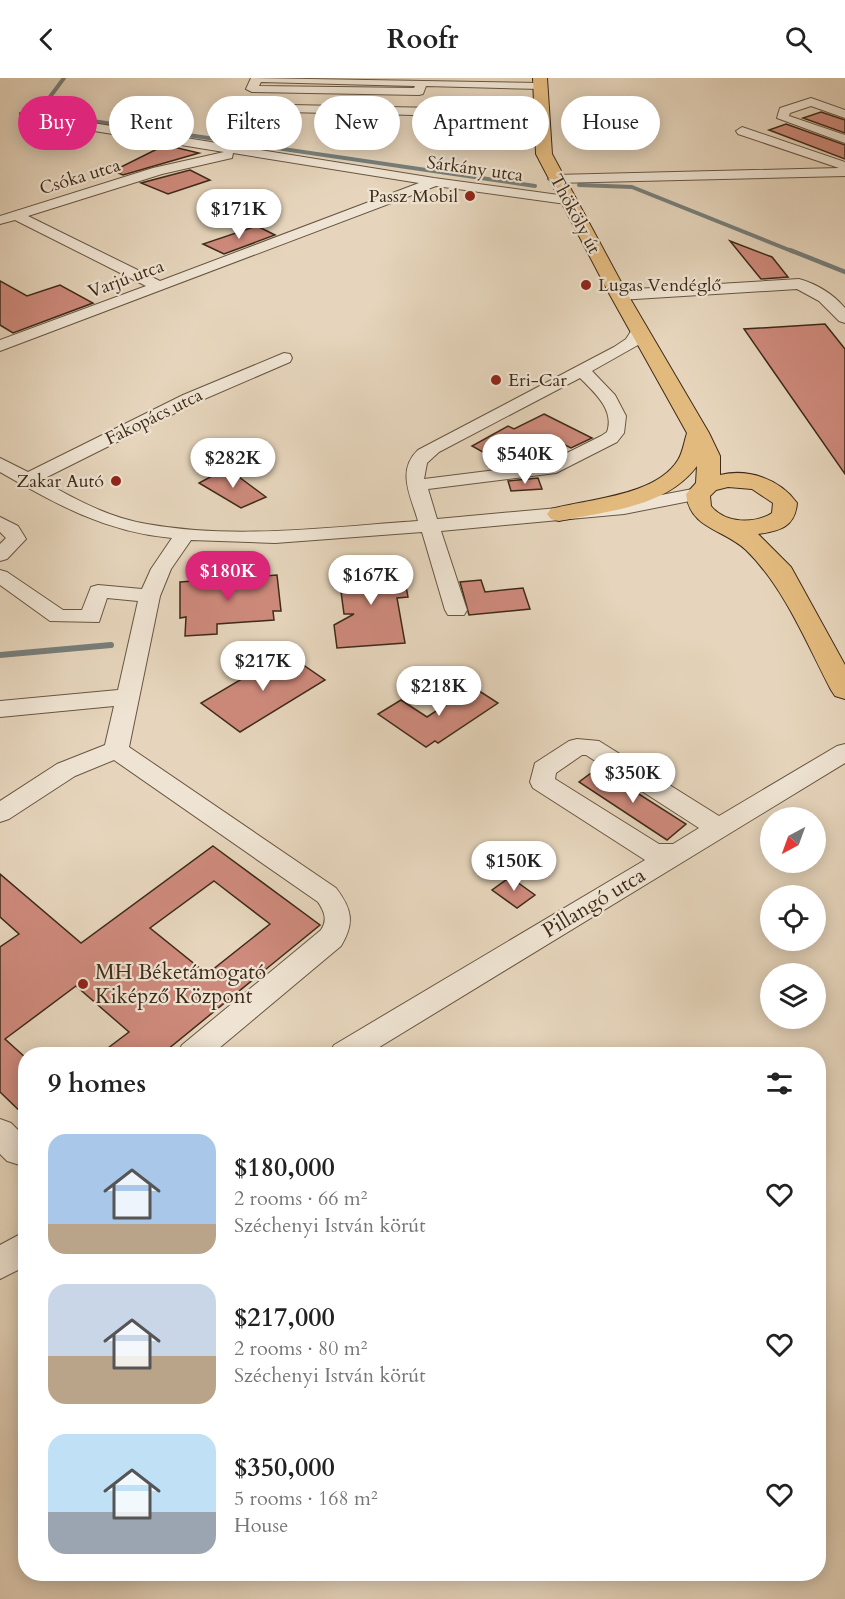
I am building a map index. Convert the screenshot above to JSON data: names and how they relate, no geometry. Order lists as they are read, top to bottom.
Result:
{
  "streets": {
    "main road": ["Thököly út"],
    "street": [
      "Sárkány utca",
      "Csóka utca",
      "Varjú utca",
      "Fakopács utca",
      "Pillangó utca"
    ]
  },
  "crossings": [
    ["Sárkány utca", "Csóka utca"],
    ["Sárkány utca", "Thököly út"],
    ["Sárkány utca", "Varjú utca"]
  ],
  "places": [
    "Passz Mobil",
    "Lugas Vendéglő",
    "Eri-Car",
    "Zakar Autó",
    "MH Béketámogató Kiképző Központ"
  ],
  "north": "bottom left",
  "page": {
    "header": "Roofr",
    "chip": [
      "Buy",
      "Rent",
      "Filters",
      "New",
      "Apartment",
      "House"
    ],
    "price": [
      "$171K",
      "$540K",
      "$282K",
      "$180K",
      "$167K",
      "$217K",
      "$218K",
      "$350K",
      "$150K"
    ],
    "heading": "9 homes",
    "list": [
      {
        "name": "$180,000",
        "note": "2 rooms · 66 m² · Széchenyi István körút"
      },
      {
        "name": "$217,000",
        "note": "2 rooms · 80 m² · Széchenyi István körút"
      },
      {
        "name": "$350,000",
        "note": "5 rooms · 168 m² · House"
      }
    ]
  }
}
